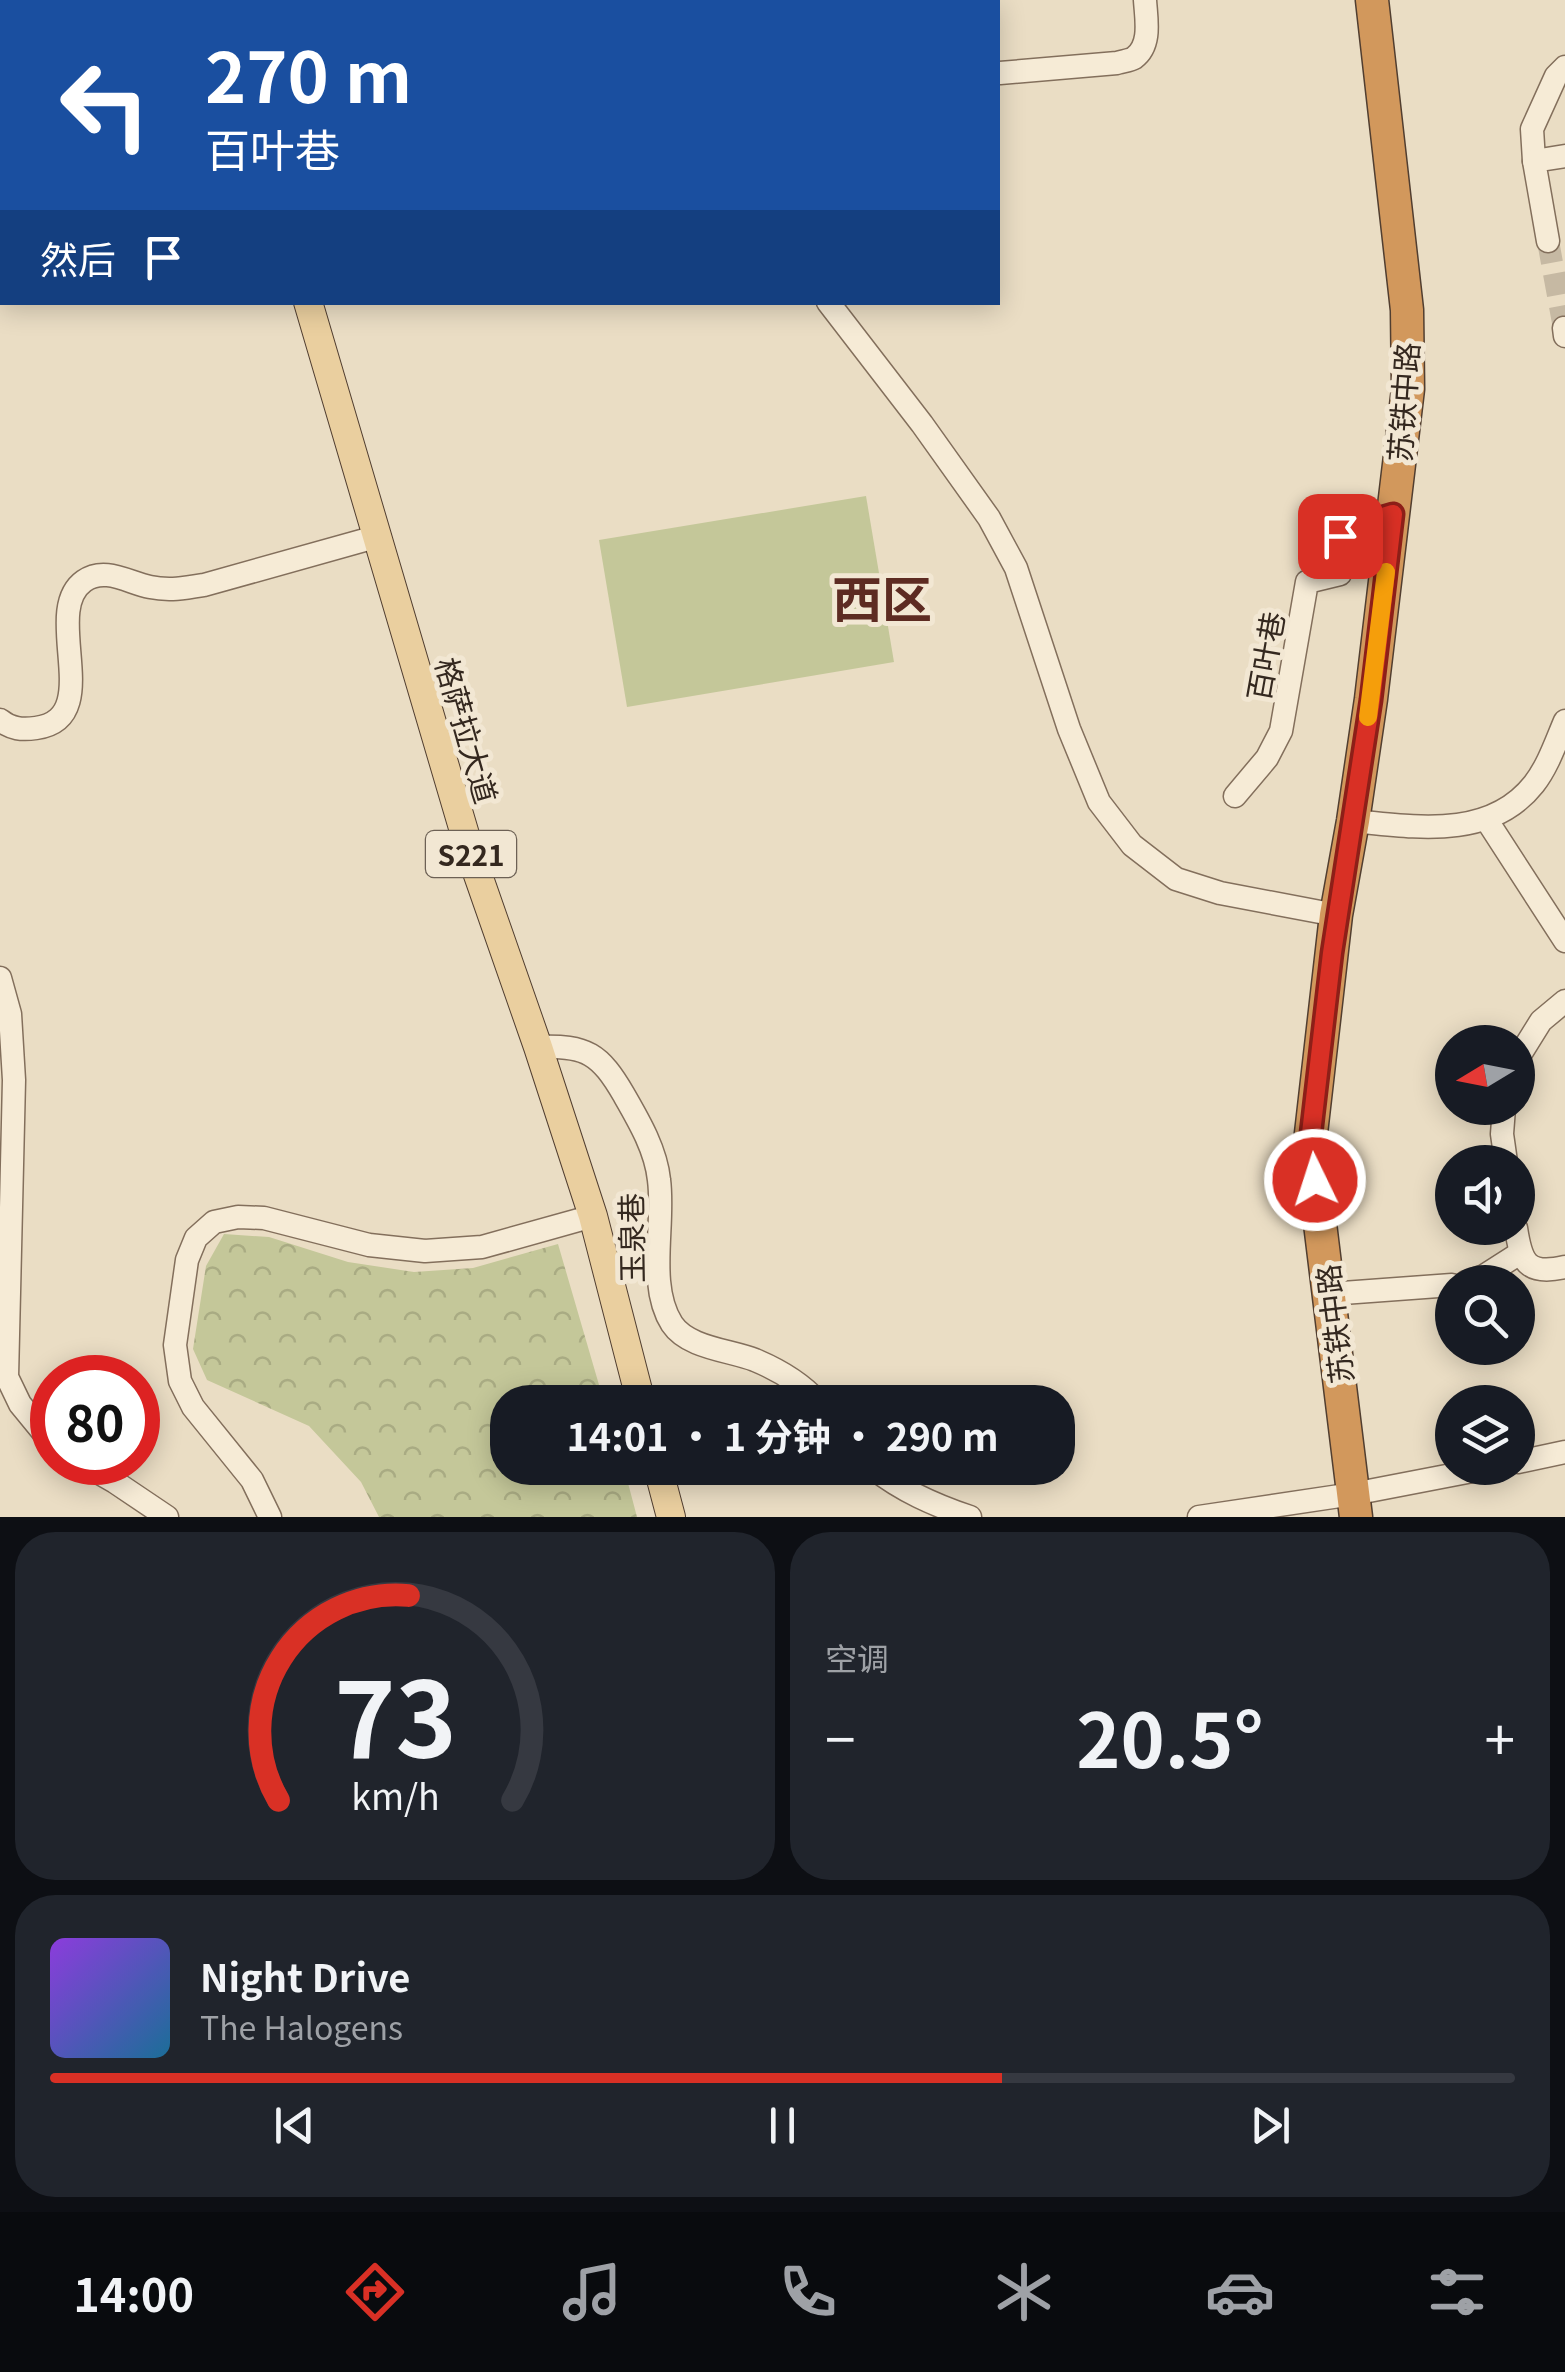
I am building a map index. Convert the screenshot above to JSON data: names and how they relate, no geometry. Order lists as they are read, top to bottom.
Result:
{
  "streets": {
    "highway": ["苏铁中路"],
    "main road": ["格萨拉大道", "S221"],
    "street": ["百叶巷", "玉泉巷"]
  },
  "crossings": [
    ["苏铁中路", "百叶巷"],
    ["格萨拉大道", "玉泉巷"]
  ],
  "districts": ["西区"],
  "north": "left",
  "page": {
    "turn": ["270 m", "百叶巷"],
    "then": "然后",
    "limit": "80",
    "trip": "14:01 · 1 分钟 · 290 m",
    "tile": "空调",
    "heat": ["−", "20.5°", "+"],
    "song": ["Night Drive", "The Halogens"],
    "tabs": "14:00",
    "gauge": ["73", "km/h"]
  }
}
